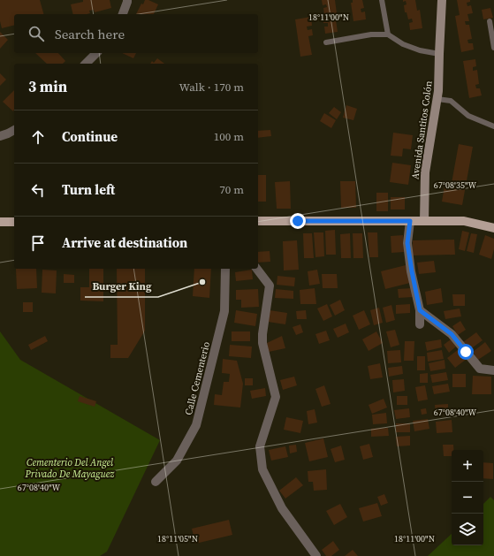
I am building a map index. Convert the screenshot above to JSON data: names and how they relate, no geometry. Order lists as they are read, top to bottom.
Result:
{
  "streets": {
    "street": ["Avenida Santitos Colón", "Calle Cementerio"]
  },
  "parks": ["Cementerio Del Angel Privado De Mayaguez"],
  "places": ["Burger King"],
  "page": {
    "search": "Search here",
    "heading": ["3 min", "Walk · 170 m"],
    "list": [
      ["Continue", "100 m"],
      ["Turn left", "70 m"],
      "Arrive at destination"
    ],
    "map_buttons": ["+", "−"]
  },
  "coordinates": [
    "18°11'00\"N",
    "67°08'35\"W",
    "67°08'40\"W",
    "18°11'05\"N"
  ]
}
